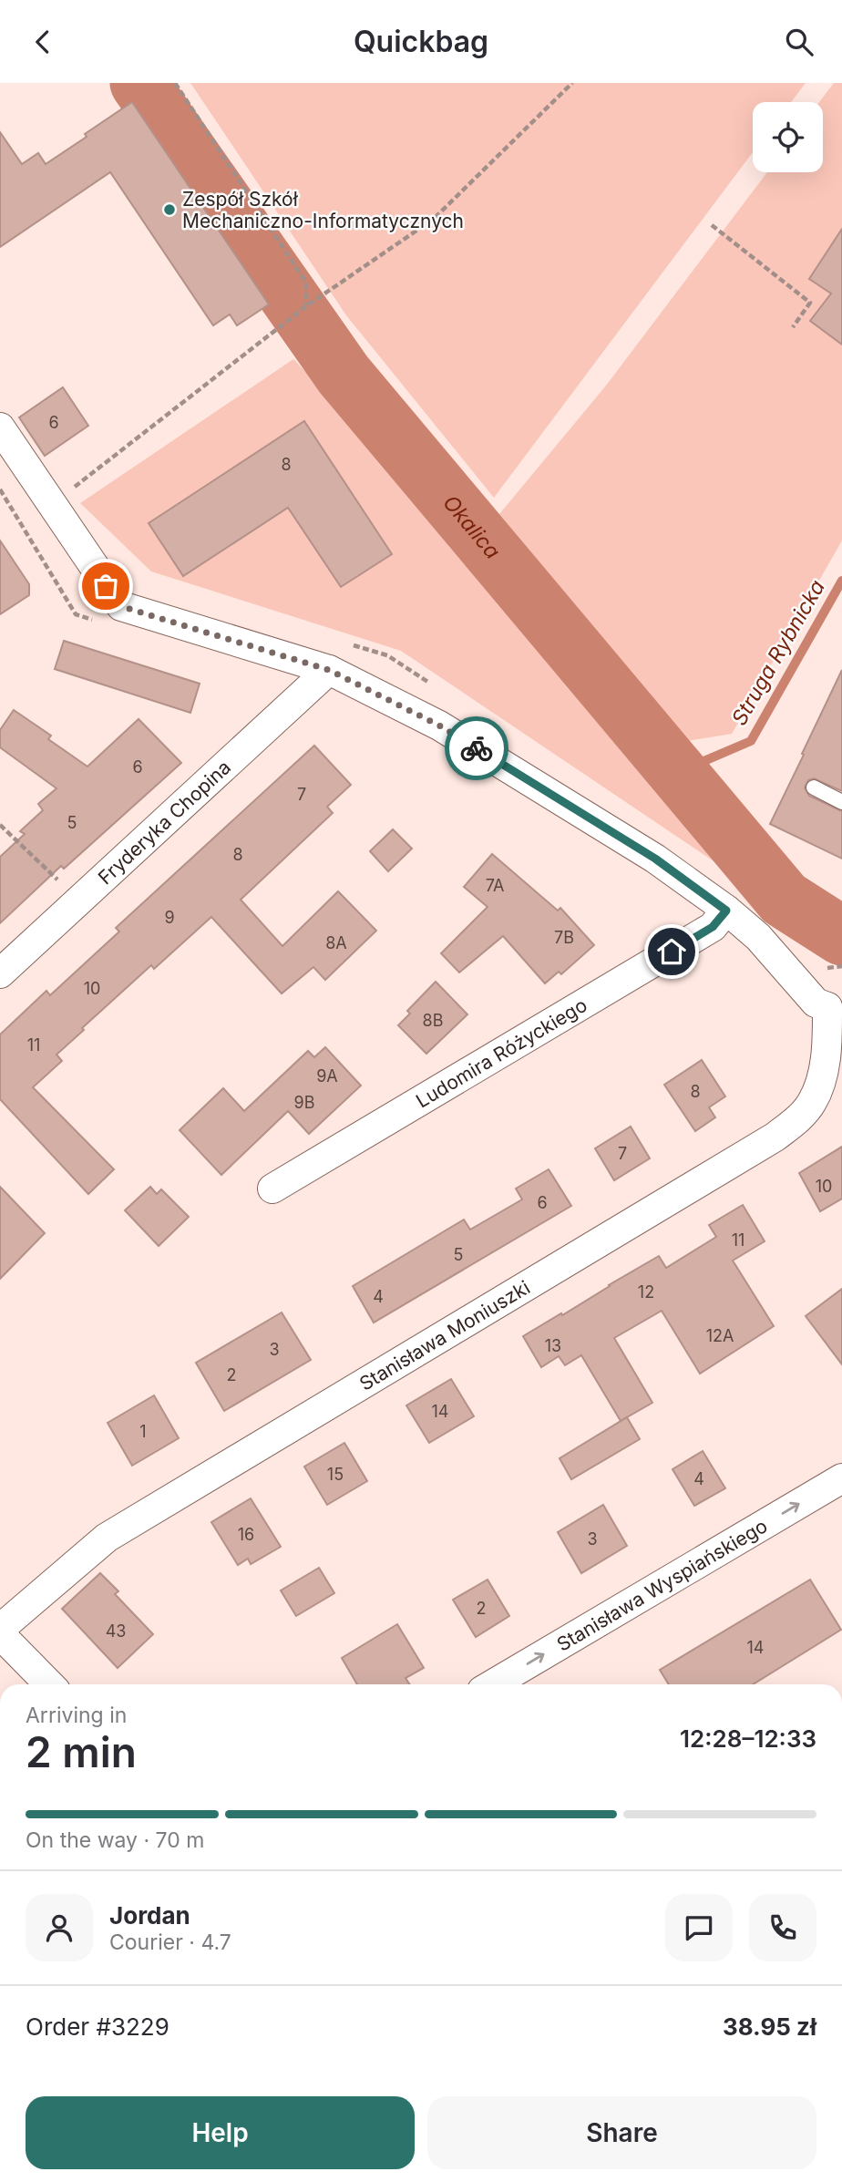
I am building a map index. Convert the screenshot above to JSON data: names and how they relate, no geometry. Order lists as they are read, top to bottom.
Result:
{
  "streets": {
    "street": [
      "Fryderyka Chopina",
      "Ludomira Różyckiego",
      "Stanisława Moniuszki",
      "Stanisława Wyspiańskiego"
    ]
  },
  "one_way": ["Stanisława Wyspiańskiego"],
  "water": ["Okalica", "Struga Rybnicka"],
  "places": ["Zespół Szkół Mechaniczno-Informatycznych"],
  "house_numbers": [
    "6",
    "8",
    "6",
    "7",
    "5",
    "8",
    "7A",
    "9",
    "7B",
    "8A",
    "10",
    "8B",
    "11",
    "9A",
    "8",
    "9B",
    "7",
    "10",
    "6",
    "11",
    "5",
    "12",
    "4",
    "12A",
    "13",
    "3",
    "2",
    "14",
    "1",
    "15",
    "4",
    "16",
    "3",
    "2",
    "43",
    "14"
  ],
  "page": {
    "header": "Quickbag",
    "heading": ["2 min", "Arriving in", "12:28–12:33"],
    "panel": [
      "Jordan",
      "Courier · 4.7",
      "Order #3229",
      "38.95 zł"
    ],
    "bar": "On the way · 70 m",
    "buttons": ["Help", "Share"]
  }
}
